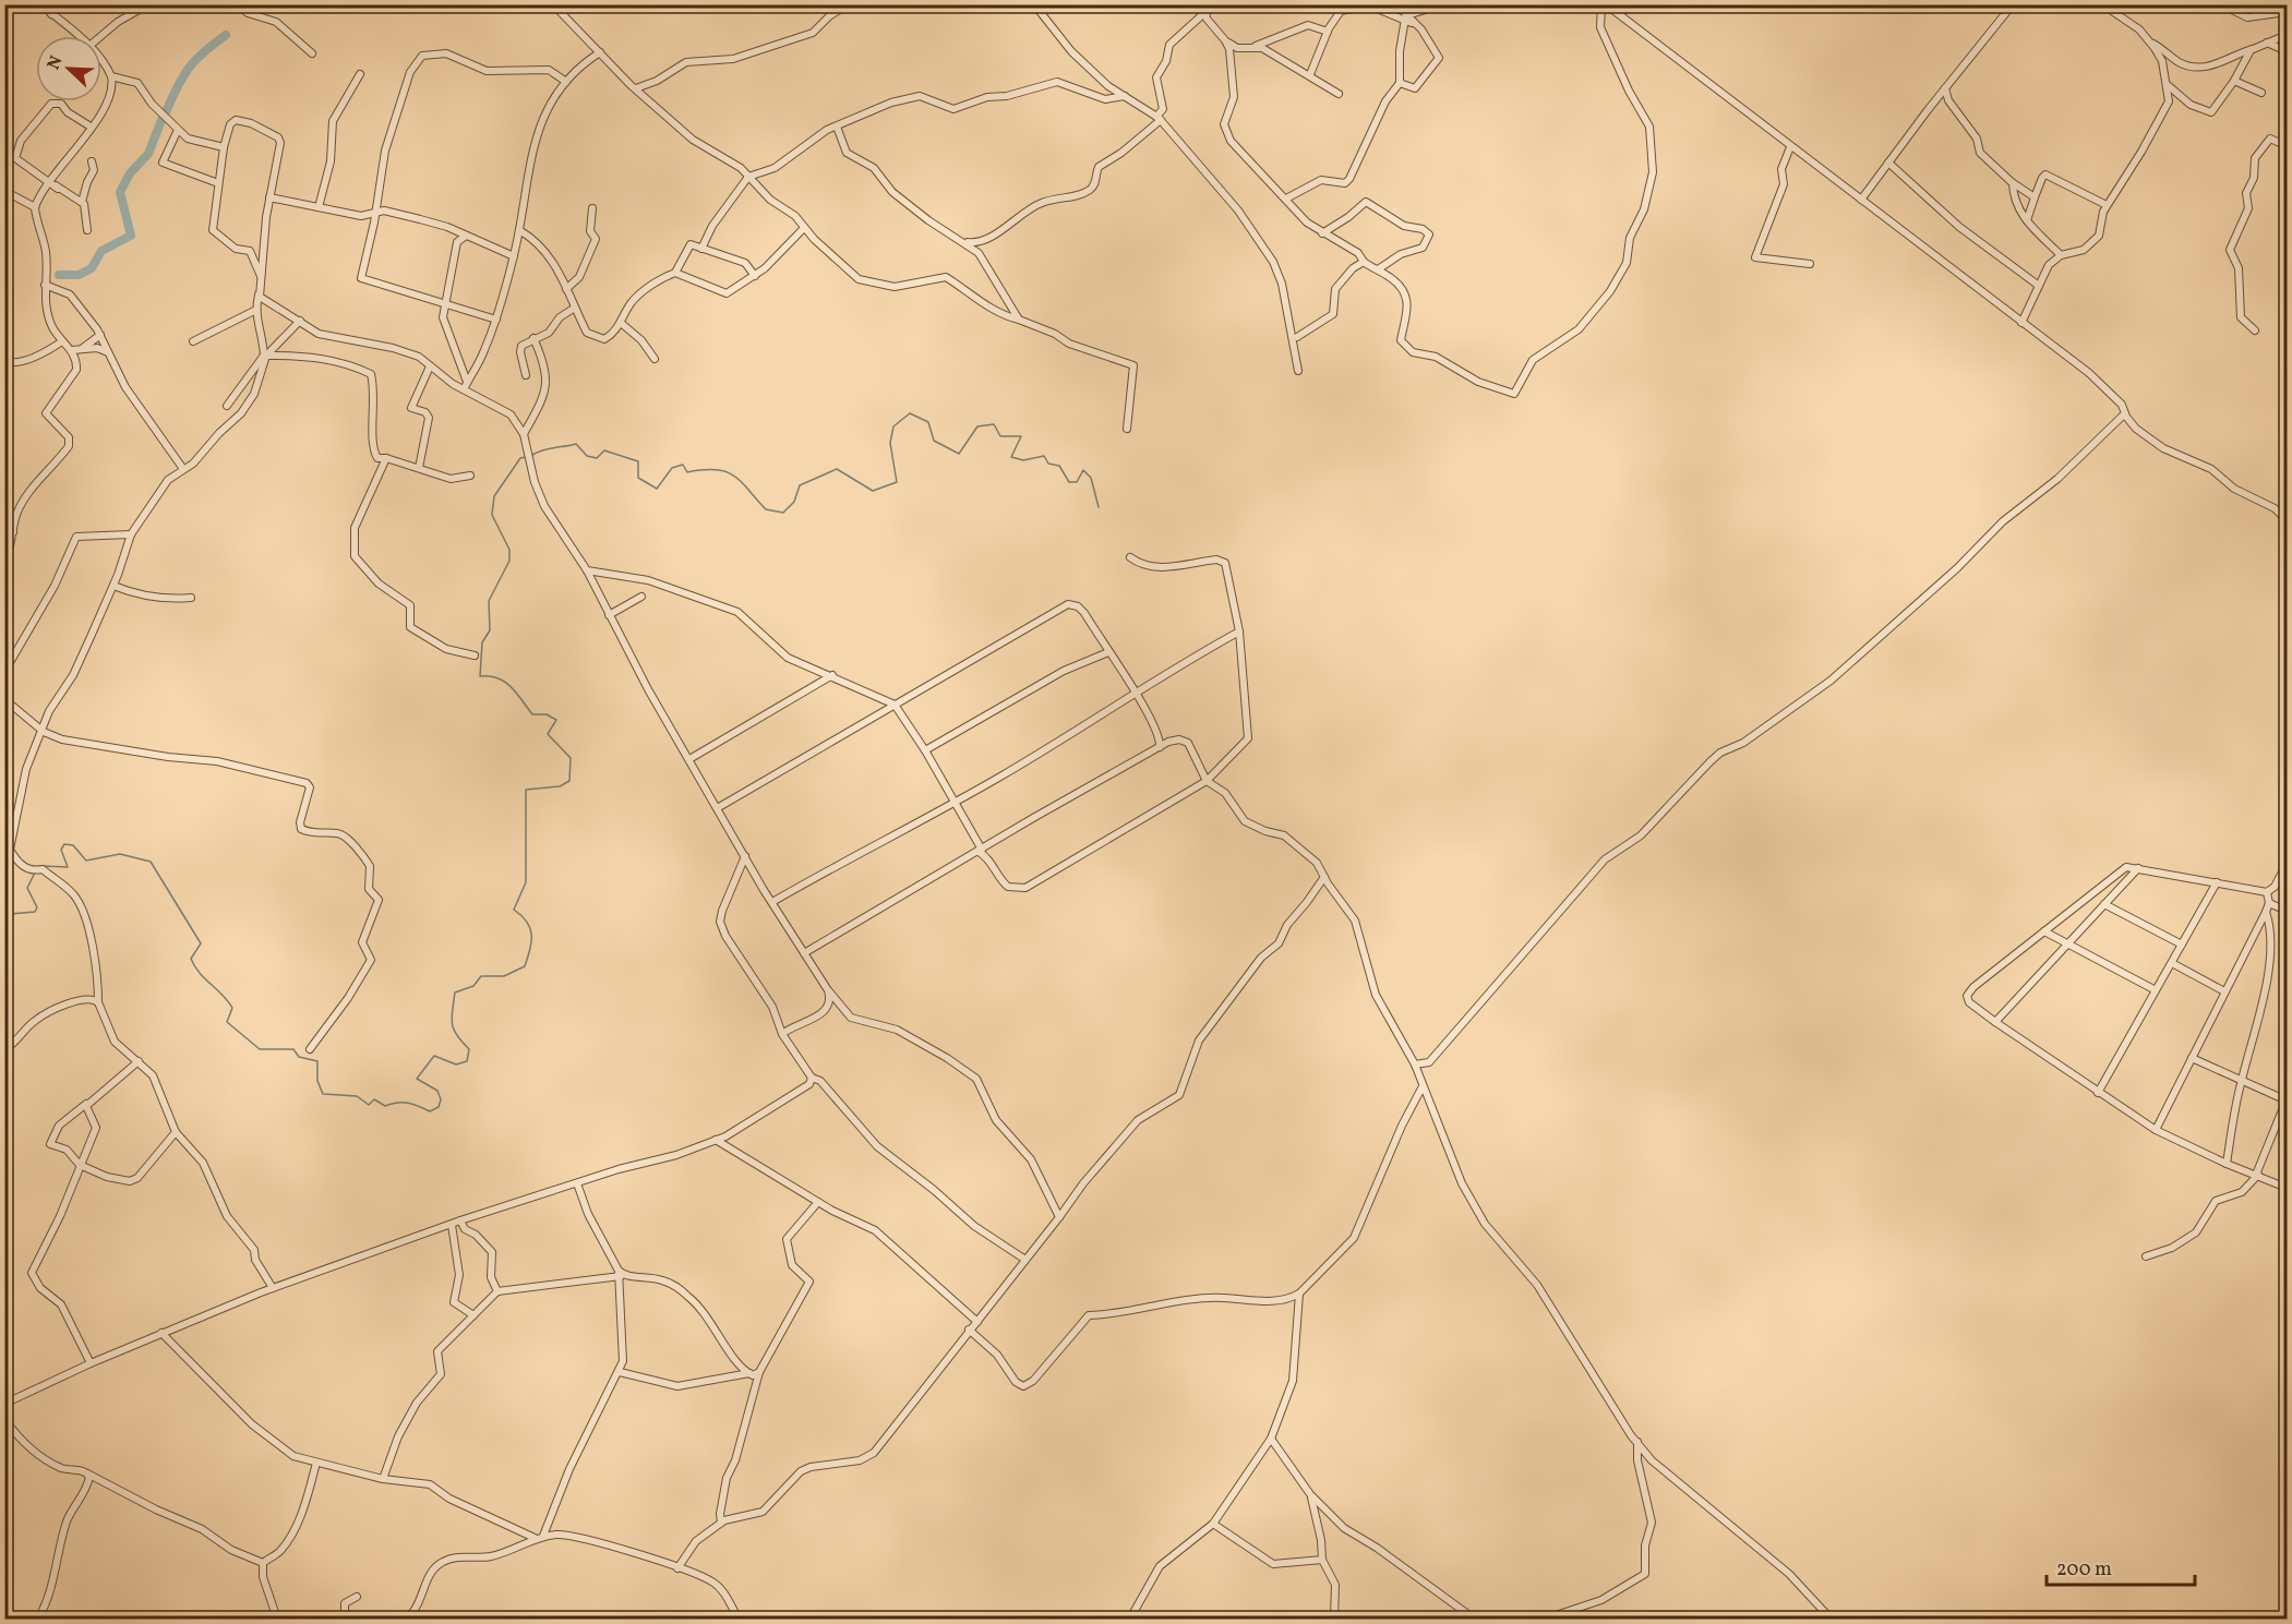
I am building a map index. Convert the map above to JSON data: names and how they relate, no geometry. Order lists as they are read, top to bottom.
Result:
{
  "scale_bar": "200 m",
  "north": "top left"
}
